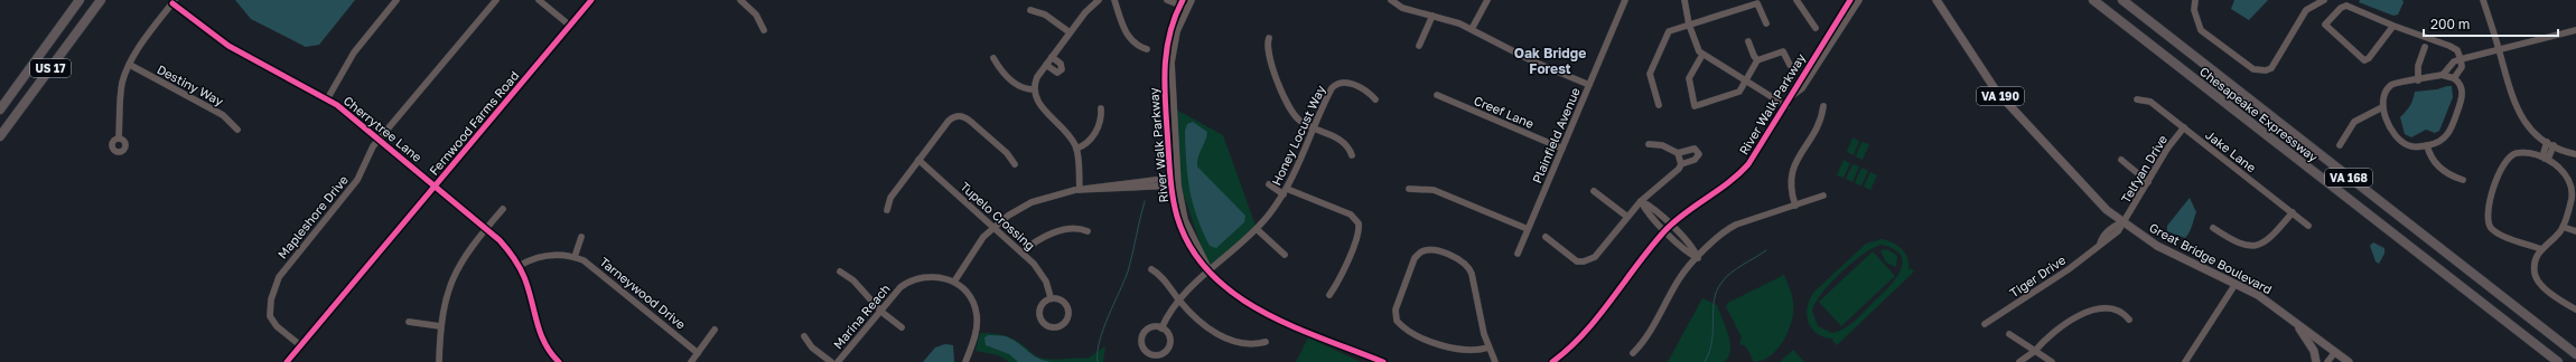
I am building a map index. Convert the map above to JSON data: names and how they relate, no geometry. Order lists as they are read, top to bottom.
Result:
{
  "streets": {
    "highway": ["US 17", "Chesapeake Expressway", "VA 168"],
    "main road": ["VA 190", "Great Bridge Boulevard"],
    "street": [
      "Destiny Way",
      "River Walk Parkway",
      "Creef Lane",
      "Fernwood Farms Road",
      "Cherrytree Lane",
      "Honey Locust Way",
      "Plainfield Avenue",
      "Jake Lane",
      "Telfyan Drive",
      "Tupelo Crossing",
      "Mapleshore Drive",
      "Tiger Drive",
      "Tarneywood Drive",
      "Marina Reach"
    ]
  },
  "crossings": [
    ["River Walk Parkway", "Honey Locust Way"],
    ["Creef Lane", "Plainfield Avenue"],
    ["Fernwood Farms Road", "Cherrytree Lane"],
    ["Fernwood Farms Road", "Mapleshore Drive"],
    ["Cherrytree Lane", "Mapleshore Drive"],
    ["Cherrytree Lane", "Tarneywood Drive"],
    ["Jake Lane", "Telfyan Drive"],
    ["Telfyan Drive", "Great Bridge Boulevard"],
    ["Telfyan Drive", "Tiger Drive"],
    ["Great Bridge Boulevard", "Tiger Drive"]
  ],
  "districts": ["Oak Bridge Forest"],
  "scale_bar": "200 m"
}
